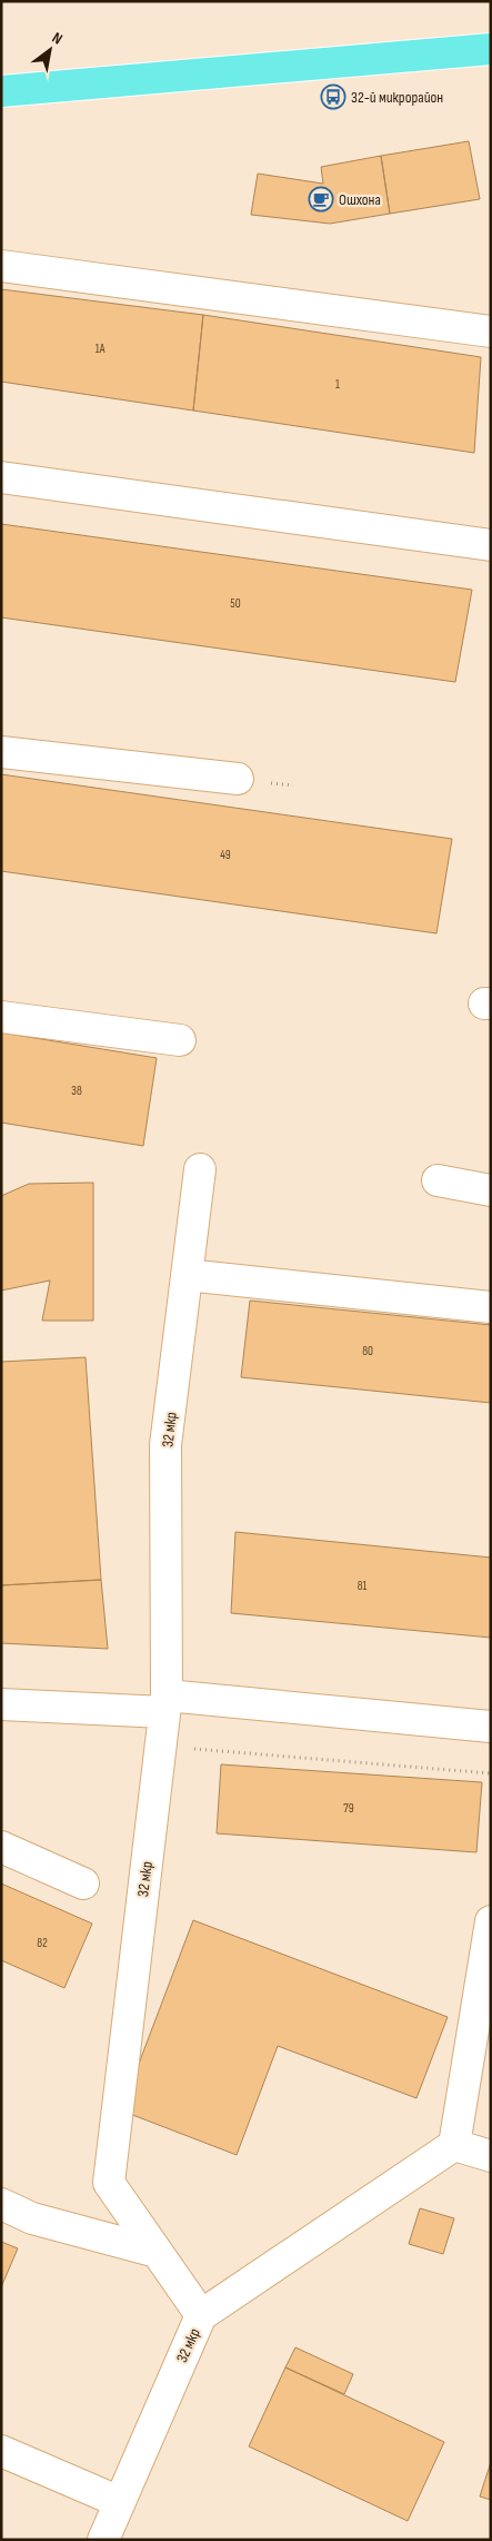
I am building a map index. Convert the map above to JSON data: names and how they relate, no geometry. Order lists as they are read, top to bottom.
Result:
{
  "streets": {
    "street": ["32 мкр"]
  },
  "places": {
    "bus stop": ["32-й микрорайон"],
    "cafe": ["Ошхона"]
  },
  "house_numbers": [
    "1А",
    "1",
    "50",
    "49",
    "38",
    "80",
    "81",
    "79",
    "82"
  ],
  "north": "top right"
}
